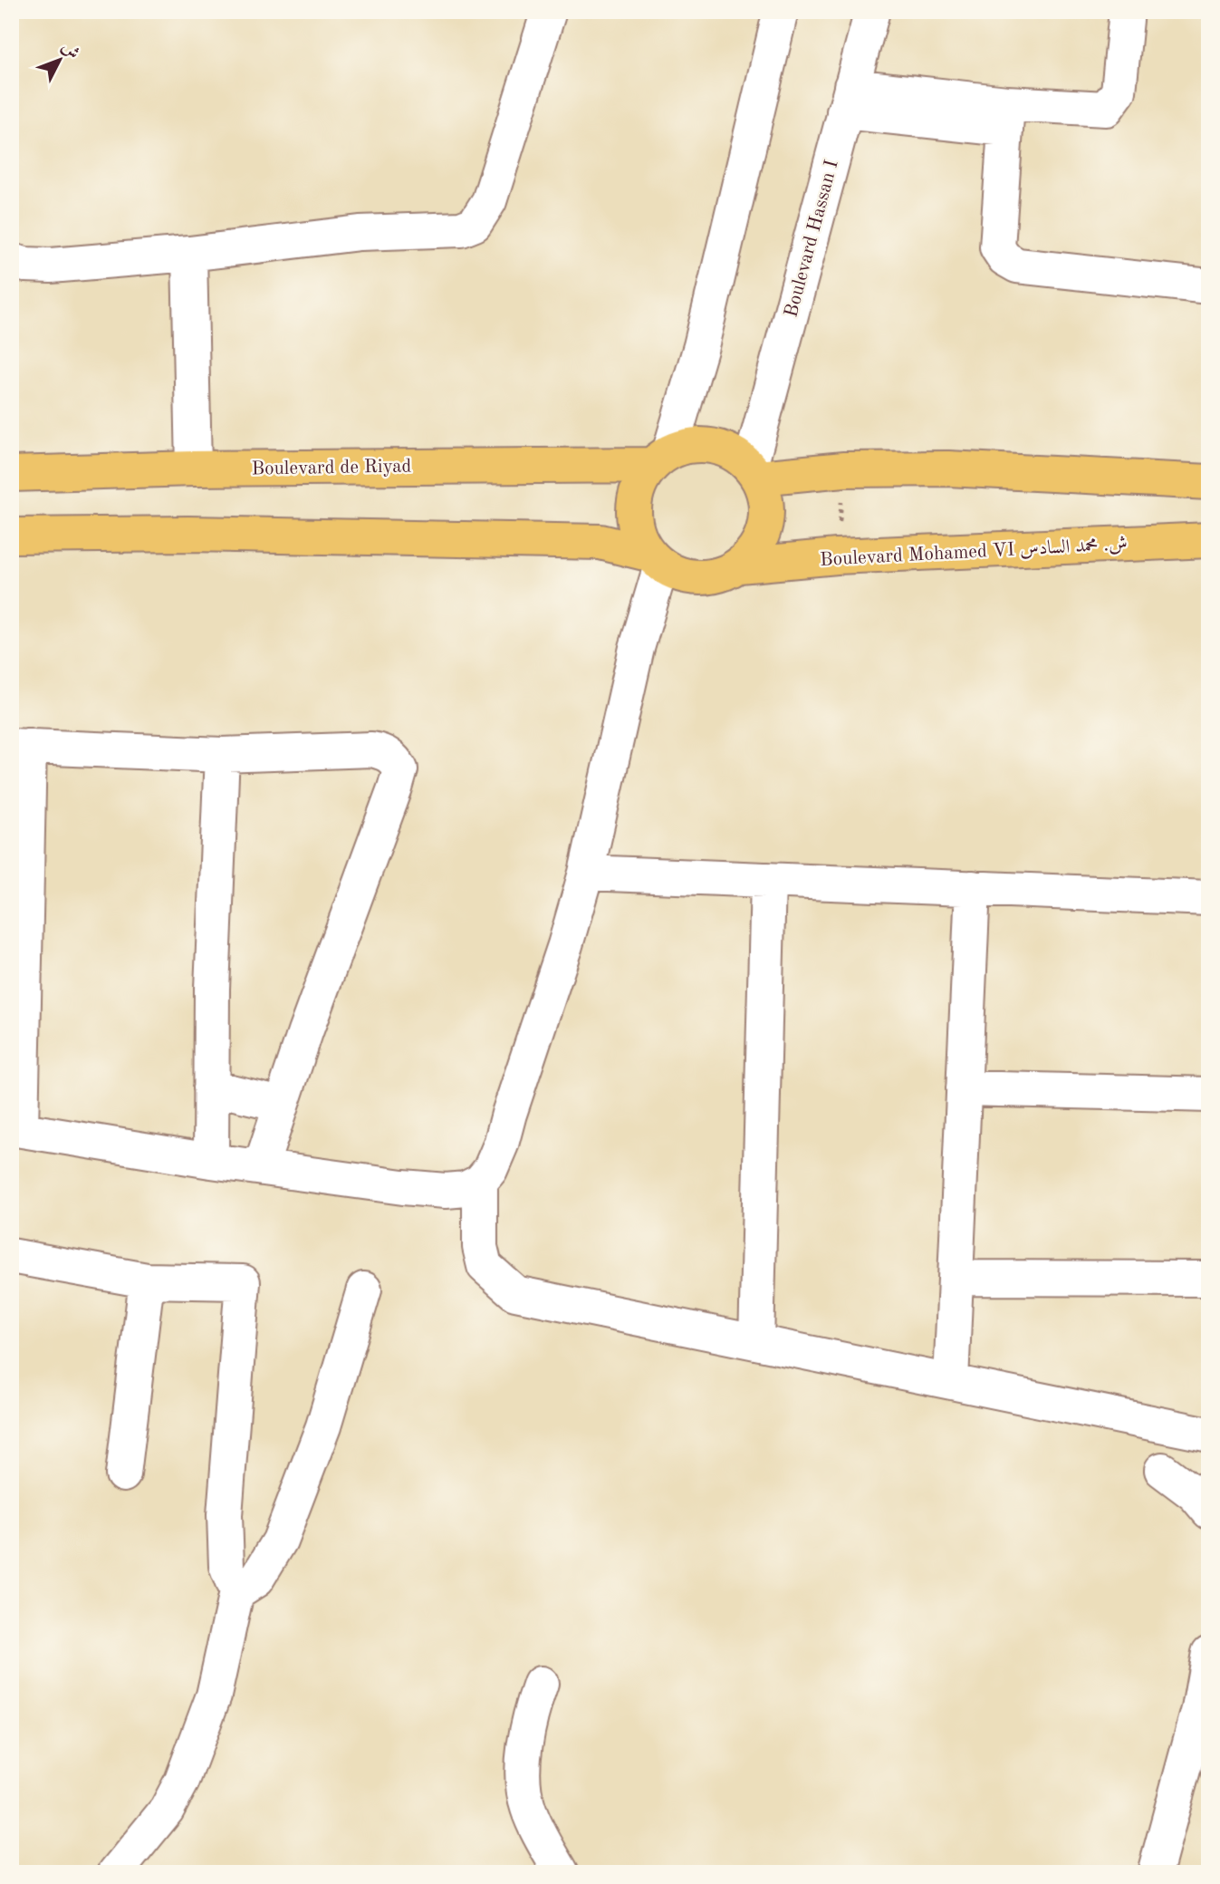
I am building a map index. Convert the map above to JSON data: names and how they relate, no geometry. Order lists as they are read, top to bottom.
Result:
{
  "streets": {
    "main road": ["Boulevard de Riyad", "Boulevard Mohamed VI ش. محمد السادس"],
    "street": ["Boulevard Hassan I"]
  },
  "crossings": [
    ["Boulevard Hassan I", "Boulevard de Riyad"],
    ["Boulevard Hassan I", "Boulevard Mohamed VI ش. محمد السادس"],
    ["Boulevard de Riyad", "Boulevard Mohamed VI ش. محمد السادس"]
  ],
  "north": "top right"
}
